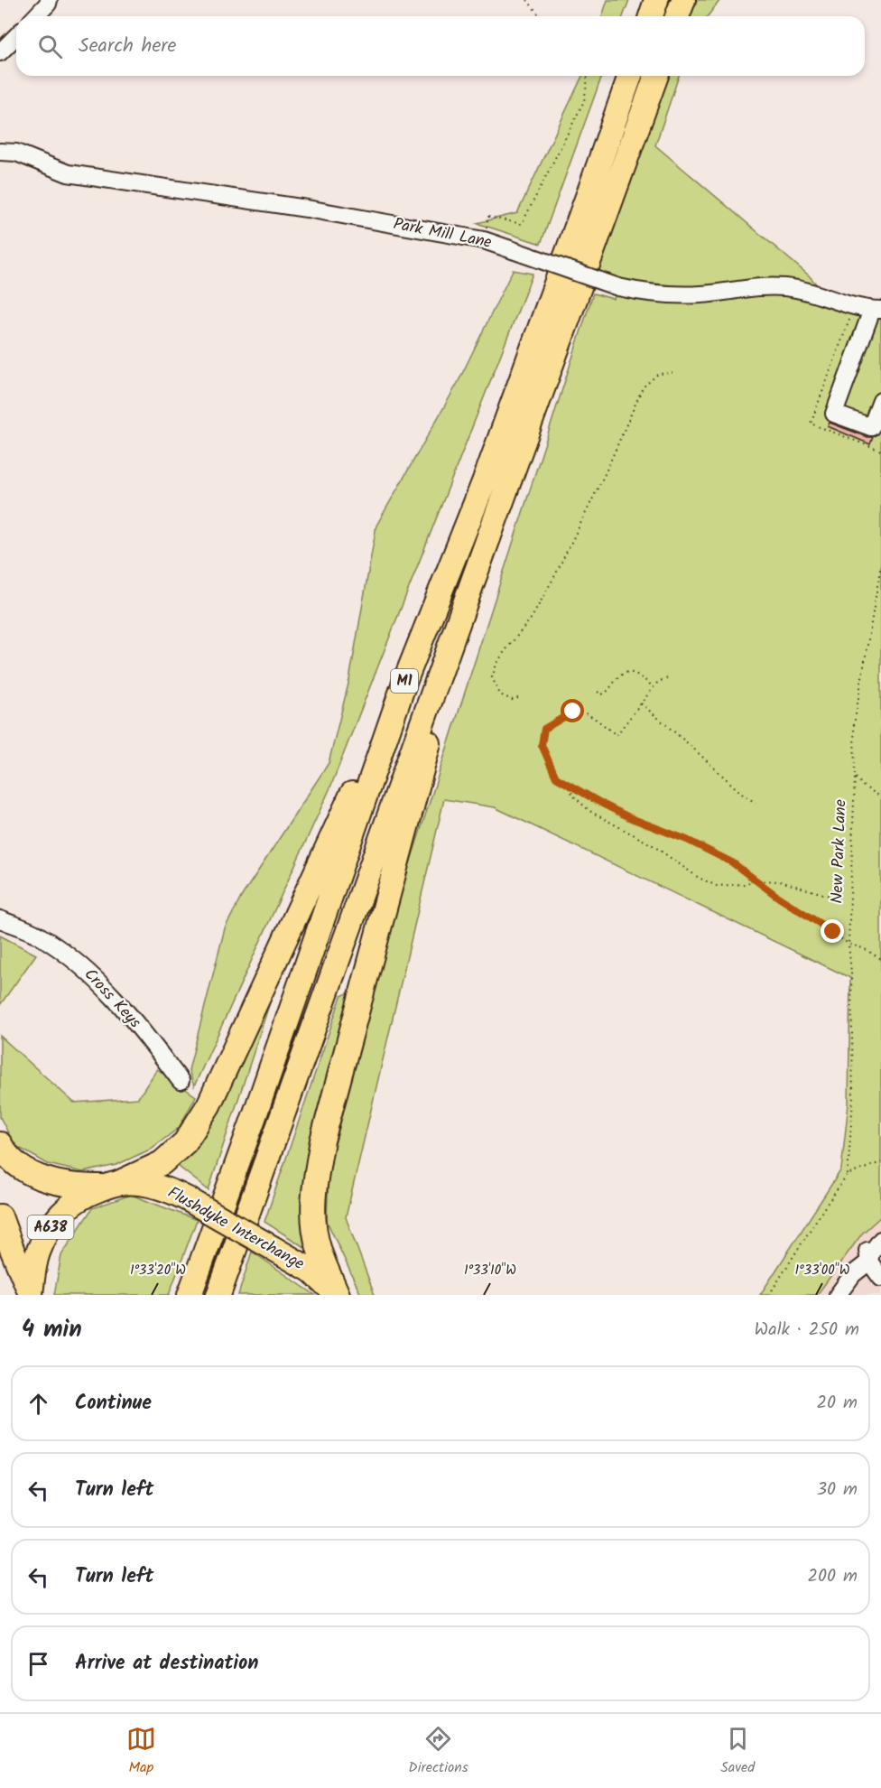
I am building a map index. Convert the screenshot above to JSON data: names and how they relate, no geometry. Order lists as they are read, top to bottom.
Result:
{
  "streets": {
    "highway": ["M1", "A638", "Flushdyke Interchange"],
    "street": ["Park Mill Lane", "Cross Keys"],
    "path": ["New Park Lane"]
  },
  "crossings": [
    ["A638", "Flushdyke Interchange"]
  ],
  "page": {
    "search": "Search here",
    "heading": ["4 min", "Walk · 250 m"],
    "list": [
      ["Continue", "20 m"],
      ["Turn left", "30 m"],
      ["Turn left", "200 m"],
      "Arrive at destination"
    ],
    "nav": ["Map", "Directions", "Saved"]
  },
  "coordinates": ["1°33'20\"W", "1°33'10\"W", "1°33'00\"W"]
}
